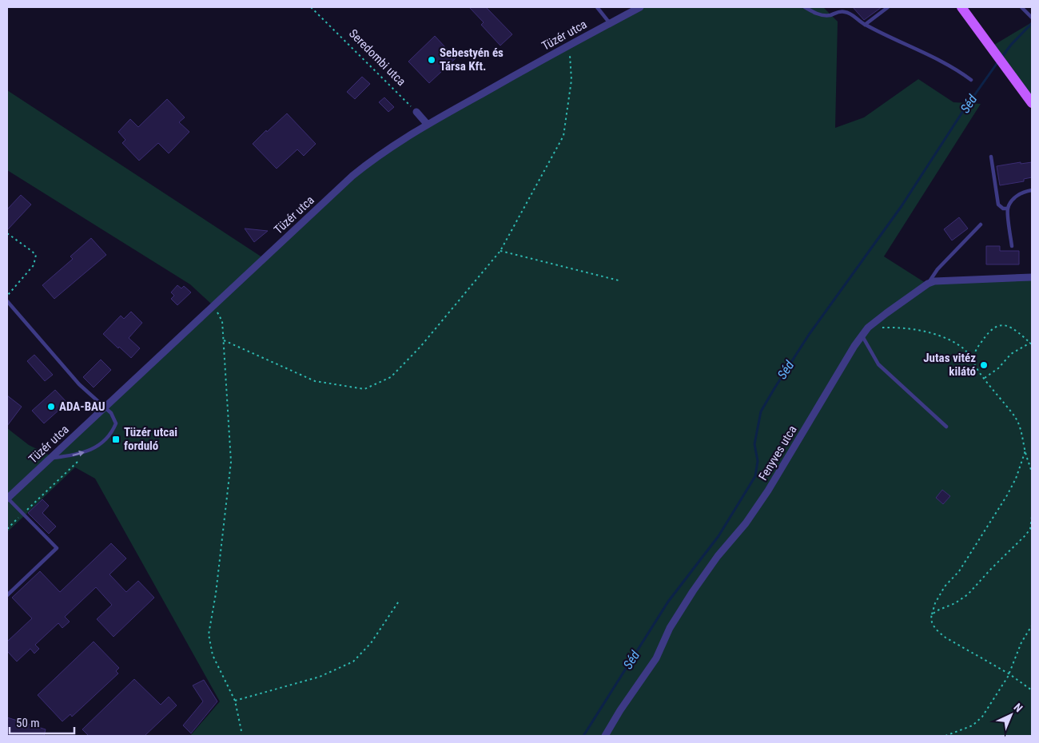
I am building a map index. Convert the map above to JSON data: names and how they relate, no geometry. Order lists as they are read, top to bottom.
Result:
{
  "streets": {
    "street": ["Tüzér utca", "Fenyves utca"],
    "path": ["Seredombi utca"]
  },
  "water": ["Séd"],
  "places": {
    "other": ["Sebestyén és Társa Kft.", "Jutas vitéz kilátó", "ADA-BAU"],
    "transit": ["Tüzér utcai forduló"]
  },
  "scale_bar": "50 m",
  "north": "top right"
}
